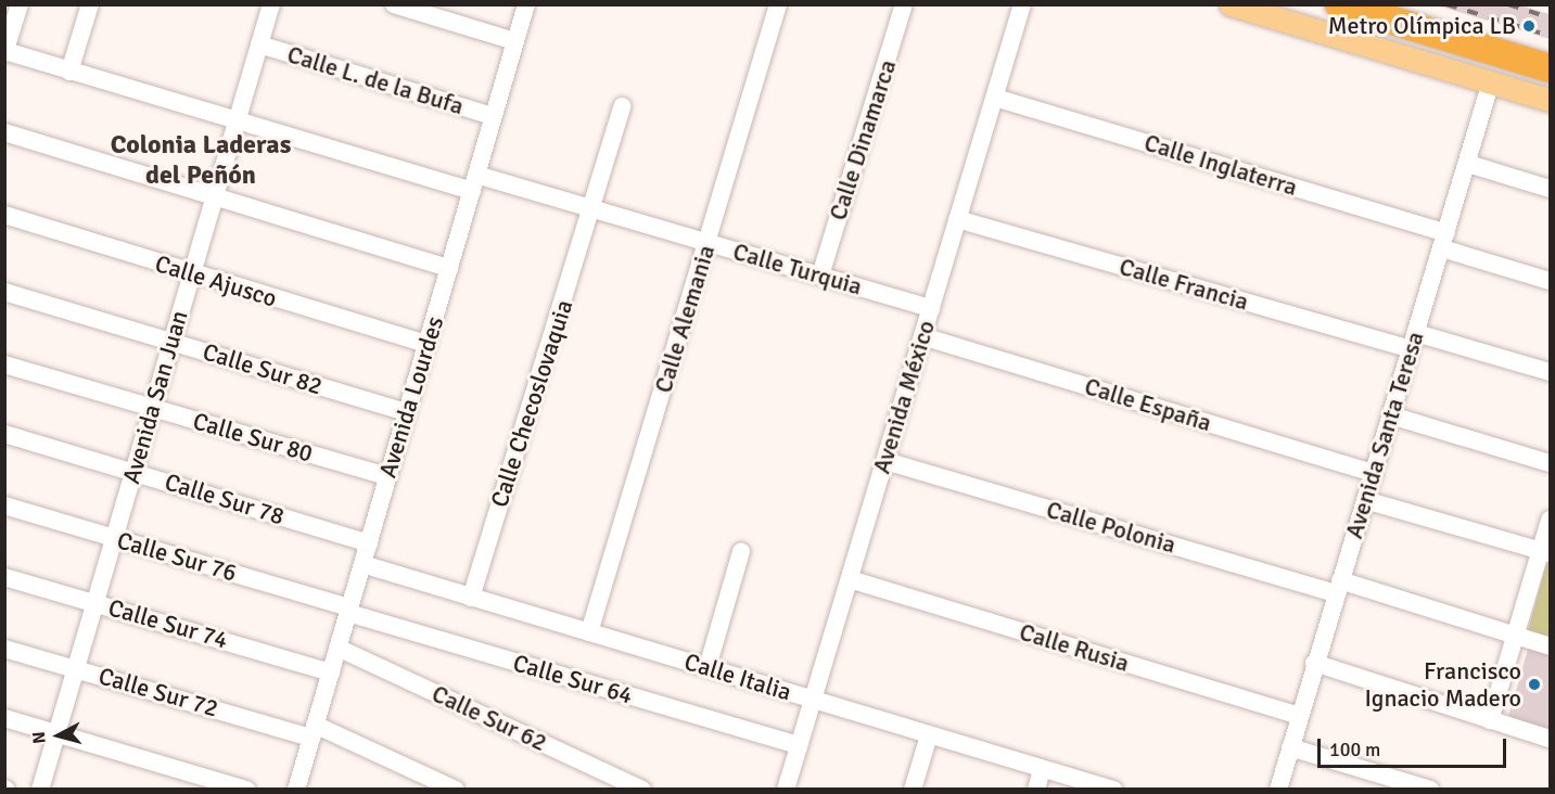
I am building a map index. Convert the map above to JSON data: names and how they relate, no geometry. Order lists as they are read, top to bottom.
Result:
{
  "streets": {
    "street": [
      "Calle L. de la Bufa",
      "Calle Dinamarca",
      "Calle Inglaterra",
      "Calle Turquia",
      "Calle Ajusco",
      "Calle Francia",
      "Calle Alemania",
      "Calle Sur 82",
      "Avenida San Juan",
      "Avenida Lourdes",
      "Avenida México",
      "Calle Checoslovaquia",
      "Calle España",
      "Avenida Santa Teresa",
      "Calle Sur 80",
      "Calle Sur 78",
      "Calle Polonia",
      "Calle Sur 76",
      "Calle Sur 74",
      "Calle Rusia",
      "Calle Italia",
      "Calle Sur 64",
      "Calle Sur 72",
      "Calle Sur 62"
    ]
  },
  "crossings": [
    ["Calle L. de la Bufa", "Avenida San Juan"],
    ["Calle L. de la Bufa", "Avenida Lourdes"],
    ["Calle Dinamarca", "Calle Turquia"],
    ["Calle Inglaterra", "Avenida México"],
    ["Calle Inglaterra", "Avenida Santa Teresa"],
    ["Calle Turquia", "Calle Alemania"],
    ["Calle Turquia", "Avenida San Juan"],
    ["Calle Turquia", "Avenida Lourdes"],
    ["Calle Turquia", "Avenida México"],
    ["Calle Turquia", "Calle Checoslovaquia"],
    ["Calle Ajusco", "Avenida San Juan"],
    ["Calle Ajusco", "Avenida Lourdes"],
    ["Calle Francia", "Avenida México"],
    ["Calle Francia", "Avenida Santa Teresa"],
    ["Calle Alemania", "Calle Italia"],
    ["Calle Sur 82", "Avenida San Juan"],
    ["Calle Sur 82", "Avenida Lourdes"],
    ["Avenida San Juan", "Calle Sur 80"],
    ["Avenida San Juan", "Calle Sur 78"],
    ["Avenida San Juan", "Calle Sur 76"],
    ["Avenida San Juan", "Calle Sur 74"],
    ["Avenida San Juan", "Calle Sur 72"],
    ["Avenida Lourdes", "Calle Sur 80"],
    ["Avenida Lourdes", "Calle Sur 78"],
    ["Avenida Lourdes", "Calle Sur 76"],
    ["Avenida Lourdes", "Calle Sur 74"],
    ["Avenida Lourdes", "Calle Italia"],
    ["Avenida Lourdes", "Calle Sur 64"],
    ["Avenida Lourdes", "Calle Sur 72"],
    ["Avenida Lourdes", "Calle Sur 62"],
    ["Avenida México", "Calle España"],
    ["Avenida México", "Calle Polonia"],
    ["Avenida México", "Calle Rusia"],
    ["Avenida México", "Calle Italia"],
    ["Avenida México", "Calle Sur 64"],
    ["Calle Checoslovaquia", "Calle Italia"],
    ["Calle España", "Avenida Santa Teresa"],
    ["Avenida Santa Teresa", "Calle Polonia"],
    ["Avenida Santa Teresa", "Calle Rusia"],
    ["Calle Sur 76", "Calle Sur 64"]
  ],
  "districts": ["Colonia Laderas del Peñón"],
  "places": ["Metro Olímpica LB", "Francisco Ignacio Madero"],
  "scale_bar": "100 m",
  "north": "left"
}
